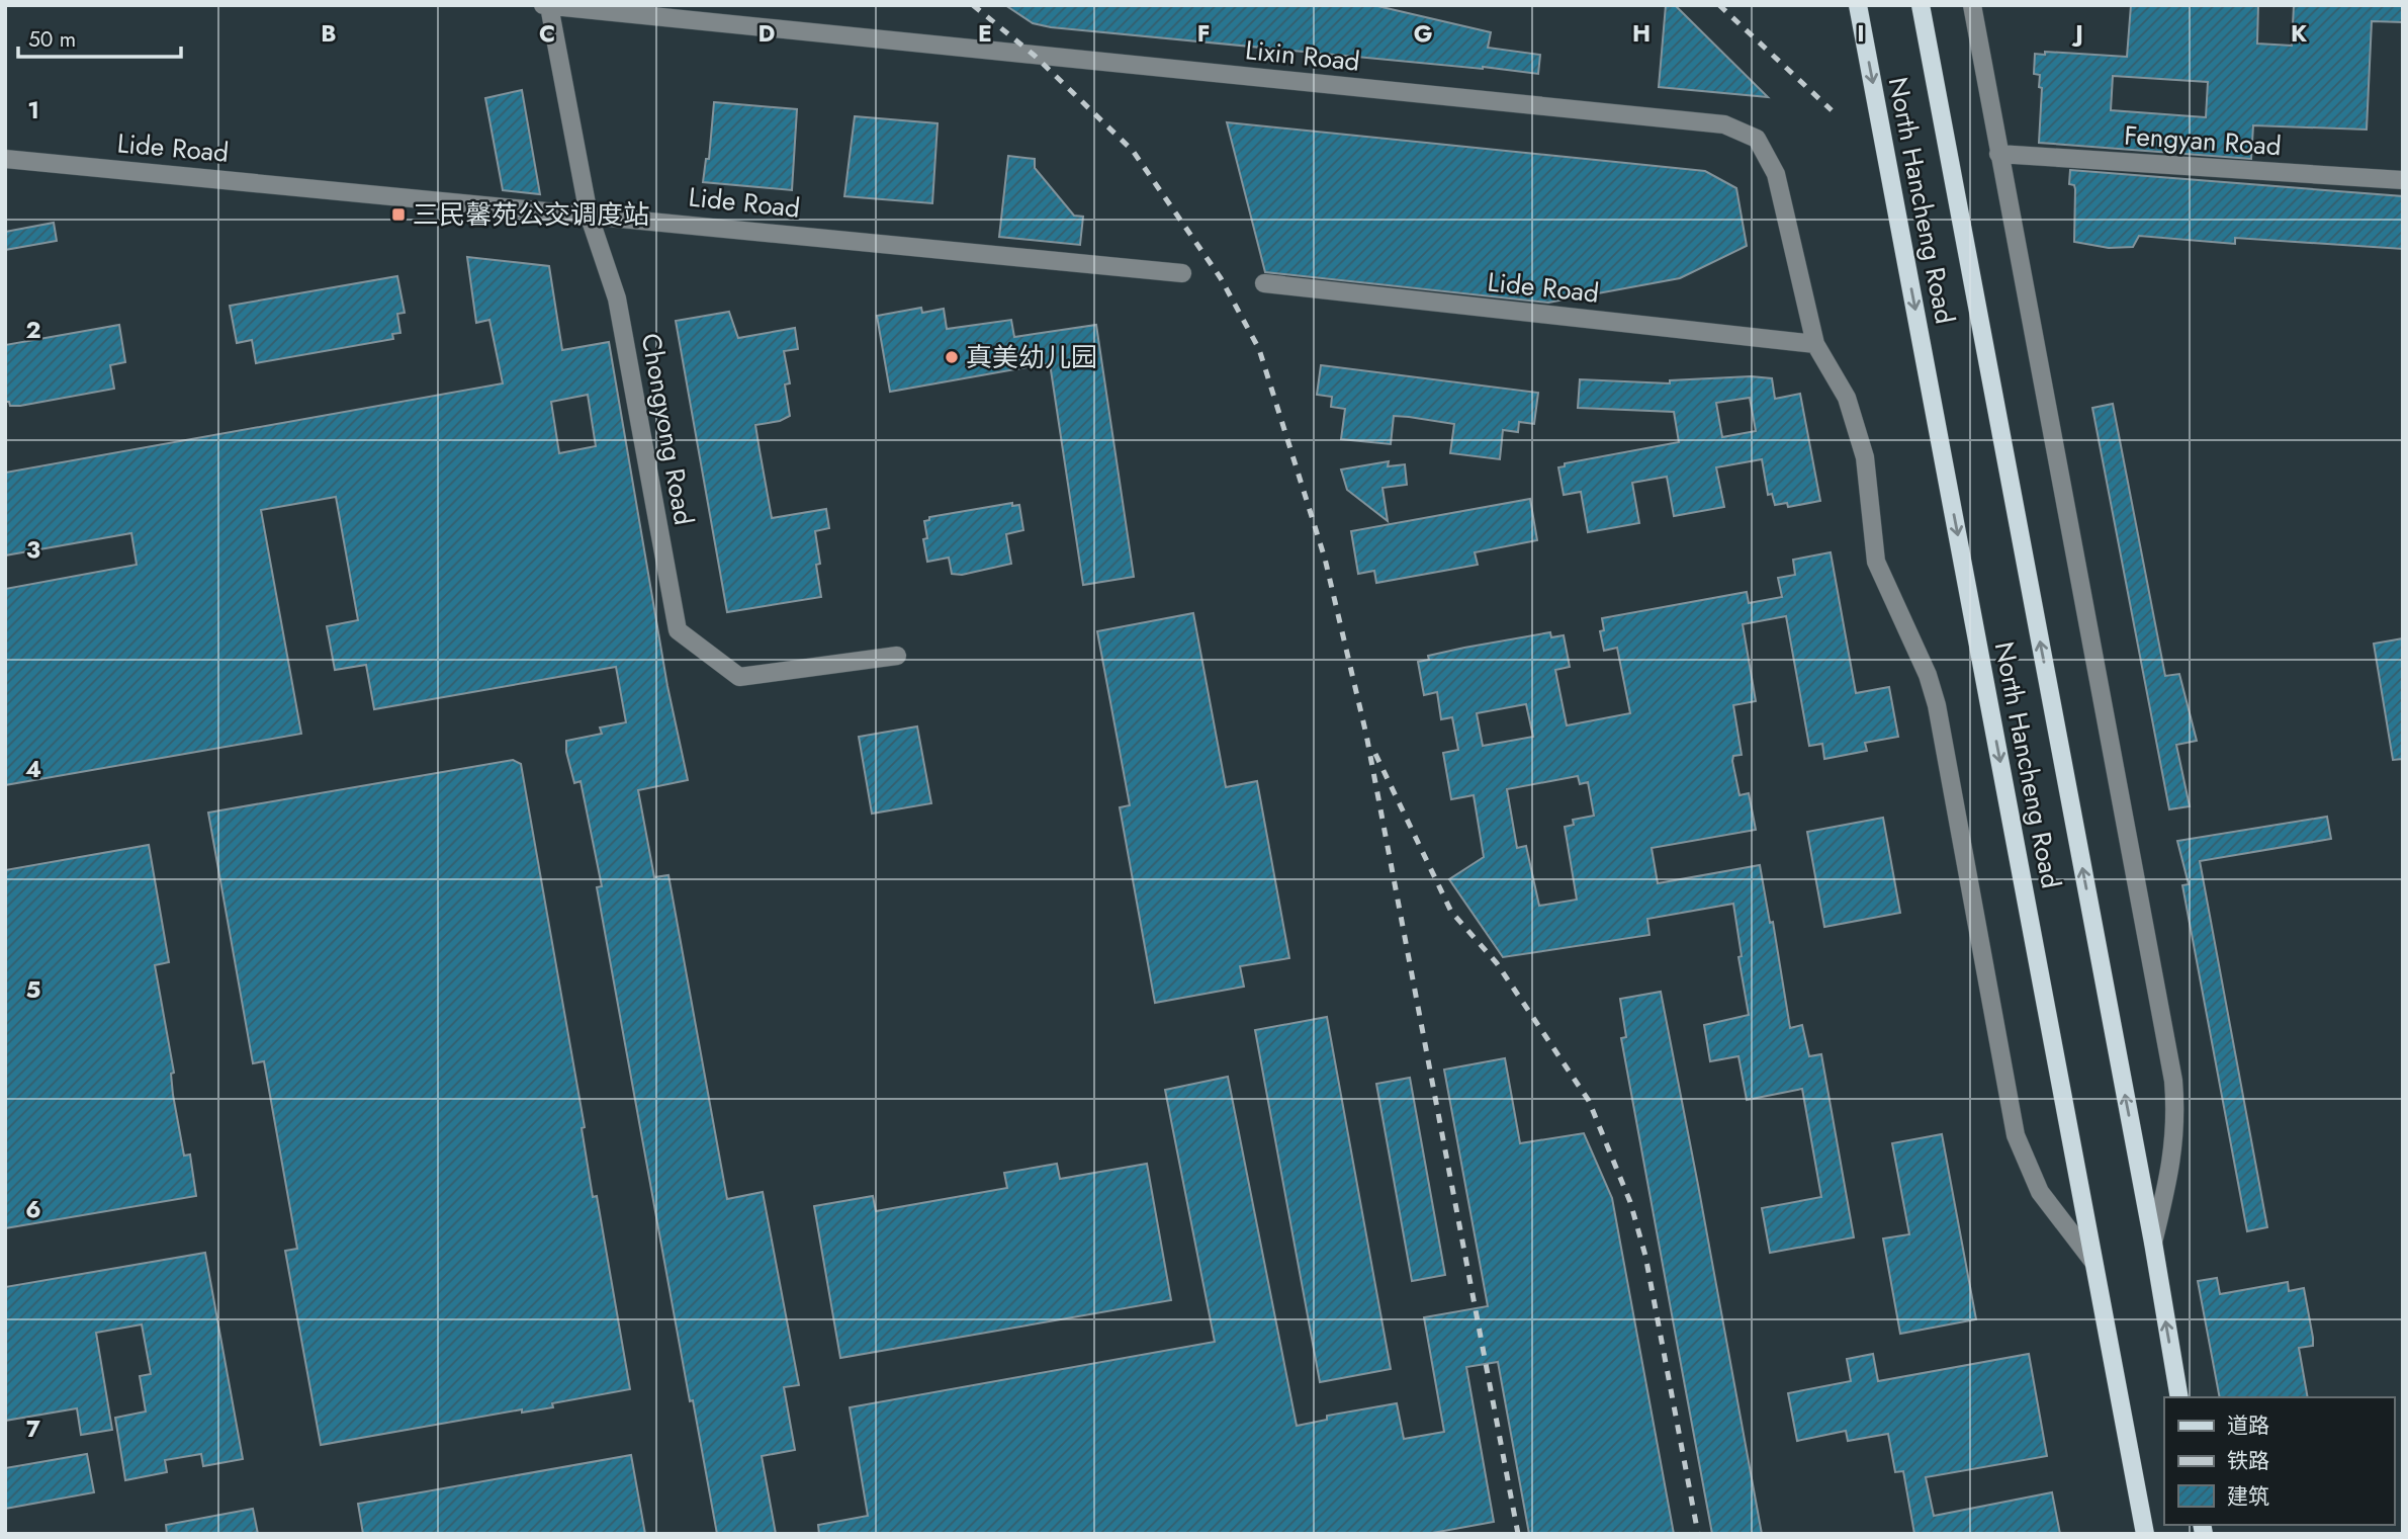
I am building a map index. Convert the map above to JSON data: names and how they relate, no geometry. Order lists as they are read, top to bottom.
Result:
{
  "streets": {
    "main road": ["North Hancheng Road"],
    "street": [
      "Lixin Road",
      "Fengyan Road",
      "Lide Road",
      "Chongyong Road"
    ]
  },
  "crossings": [
    ["Lixin Road", "Lide Road"],
    ["Lixin Road", "North Hancheng Road"],
    ["Lixin Road", "Chongyong Road"],
    ["Lide Road", "Chongyong Road"]
  ],
  "places": {
    "transit": ["三民馨苑公交调度站"],
    "other": ["真美幼儿园"]
  },
  "legend": ["道路", "铁路", "建筑"],
  "scale_bar": "50 m",
  "grid": {
    "columns": [
      "B",
      "C",
      "D",
      "E",
      "F",
      "G",
      "H",
      "I",
      "J",
      "K"
    ],
    "rows": [
      "1",
      "2",
      "3",
      "4",
      "5",
      "6",
      "7"
    ]
  }
}
